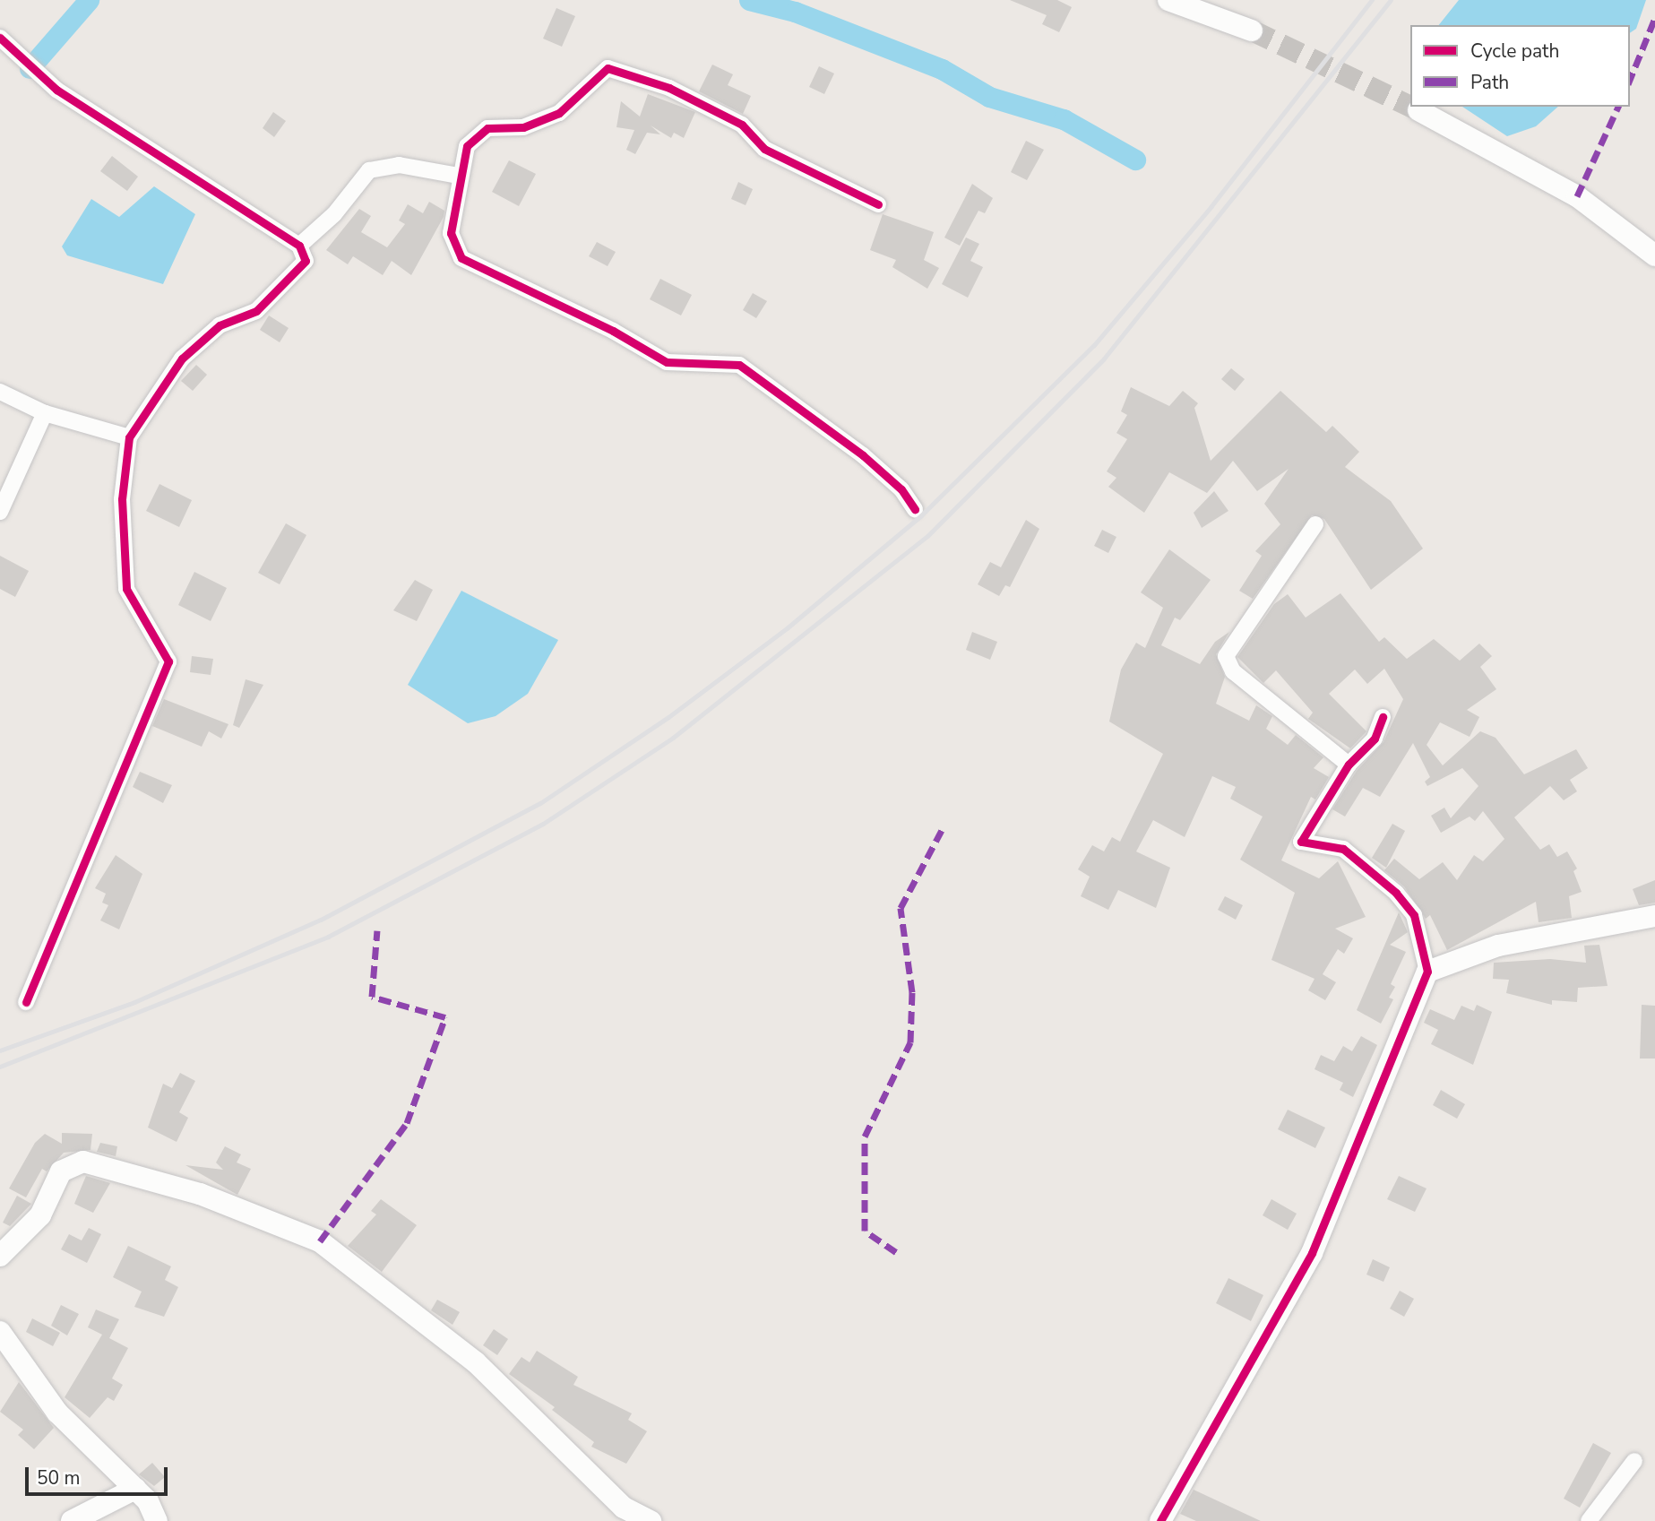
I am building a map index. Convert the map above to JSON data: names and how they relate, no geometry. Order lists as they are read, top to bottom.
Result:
{
  "legend": ["Cycle path", "Path"],
  "scale_bar": "50 m"
}
